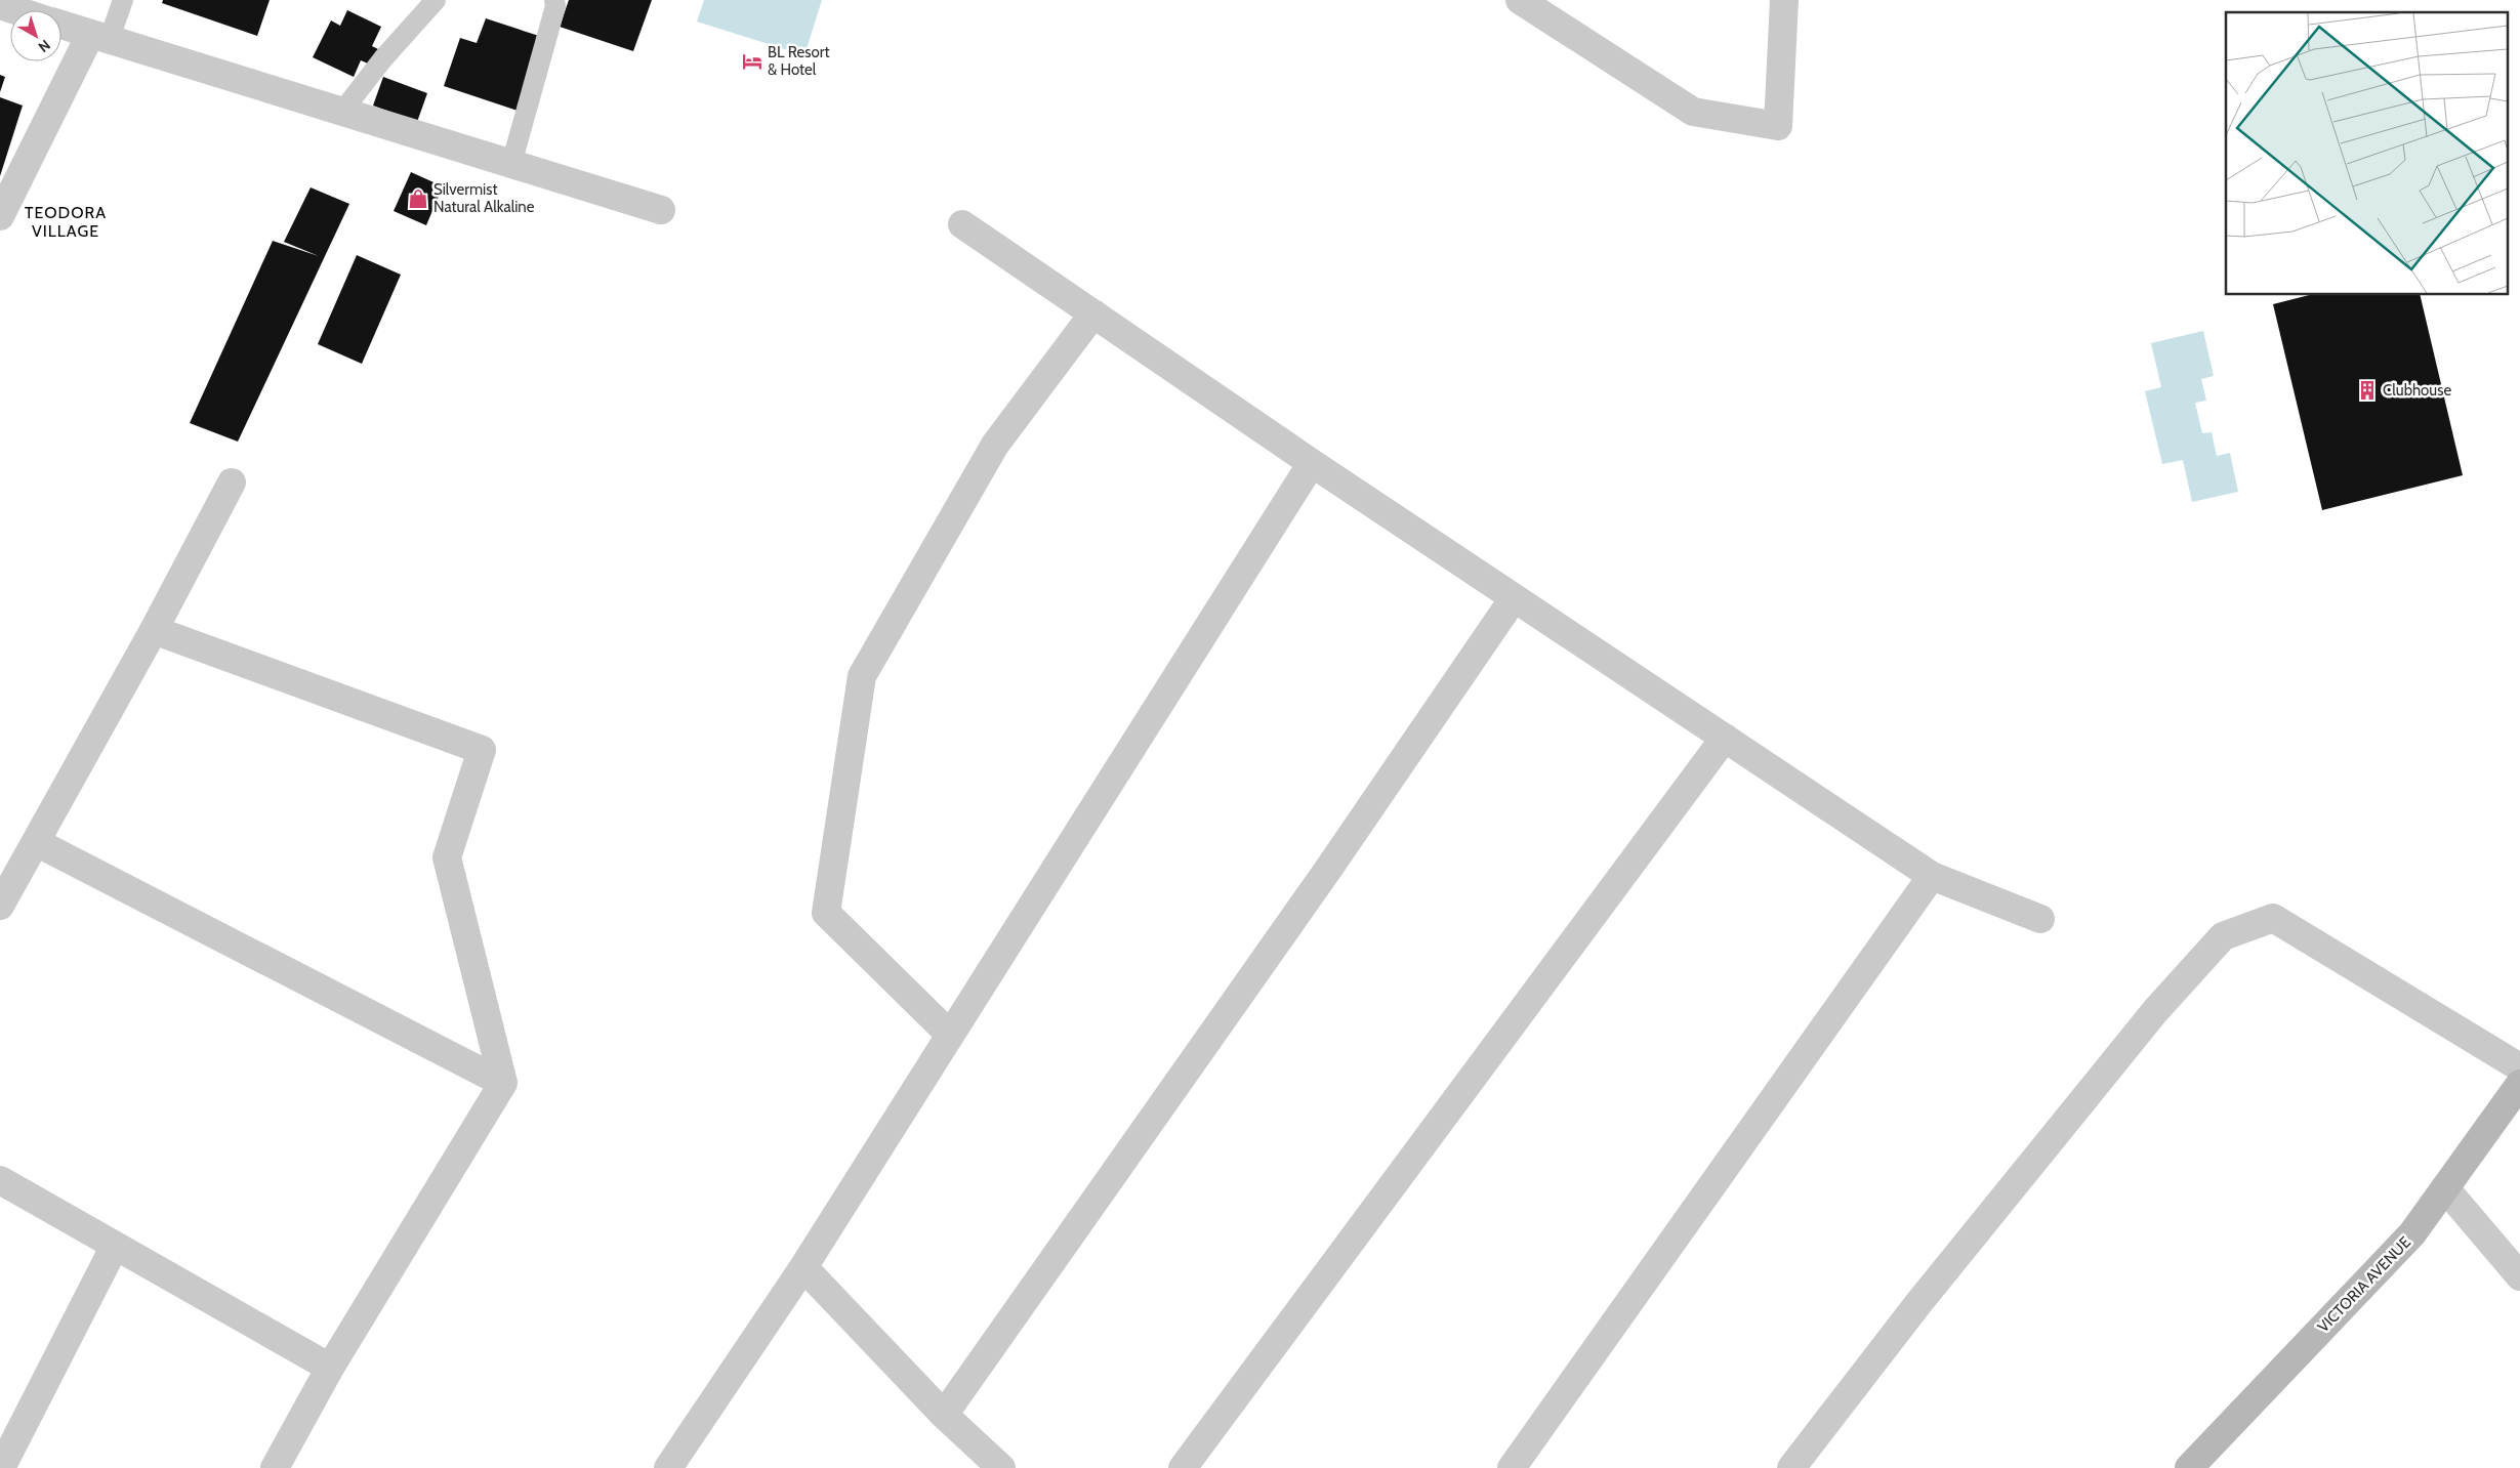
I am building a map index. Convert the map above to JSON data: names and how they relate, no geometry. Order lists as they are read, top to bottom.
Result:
{
  "streets": {
    "street": ["VICTORIA AVENUE"]
  },
  "districts": ["TEODORA VILLAGE"],
  "places": {
    "hotel": ["BL Resort & Hotel"],
    "shop": ["Silvermist Natural Alkaline"],
    "building": ["Clubhouse"]
  },
  "north": "bottom right"
}
